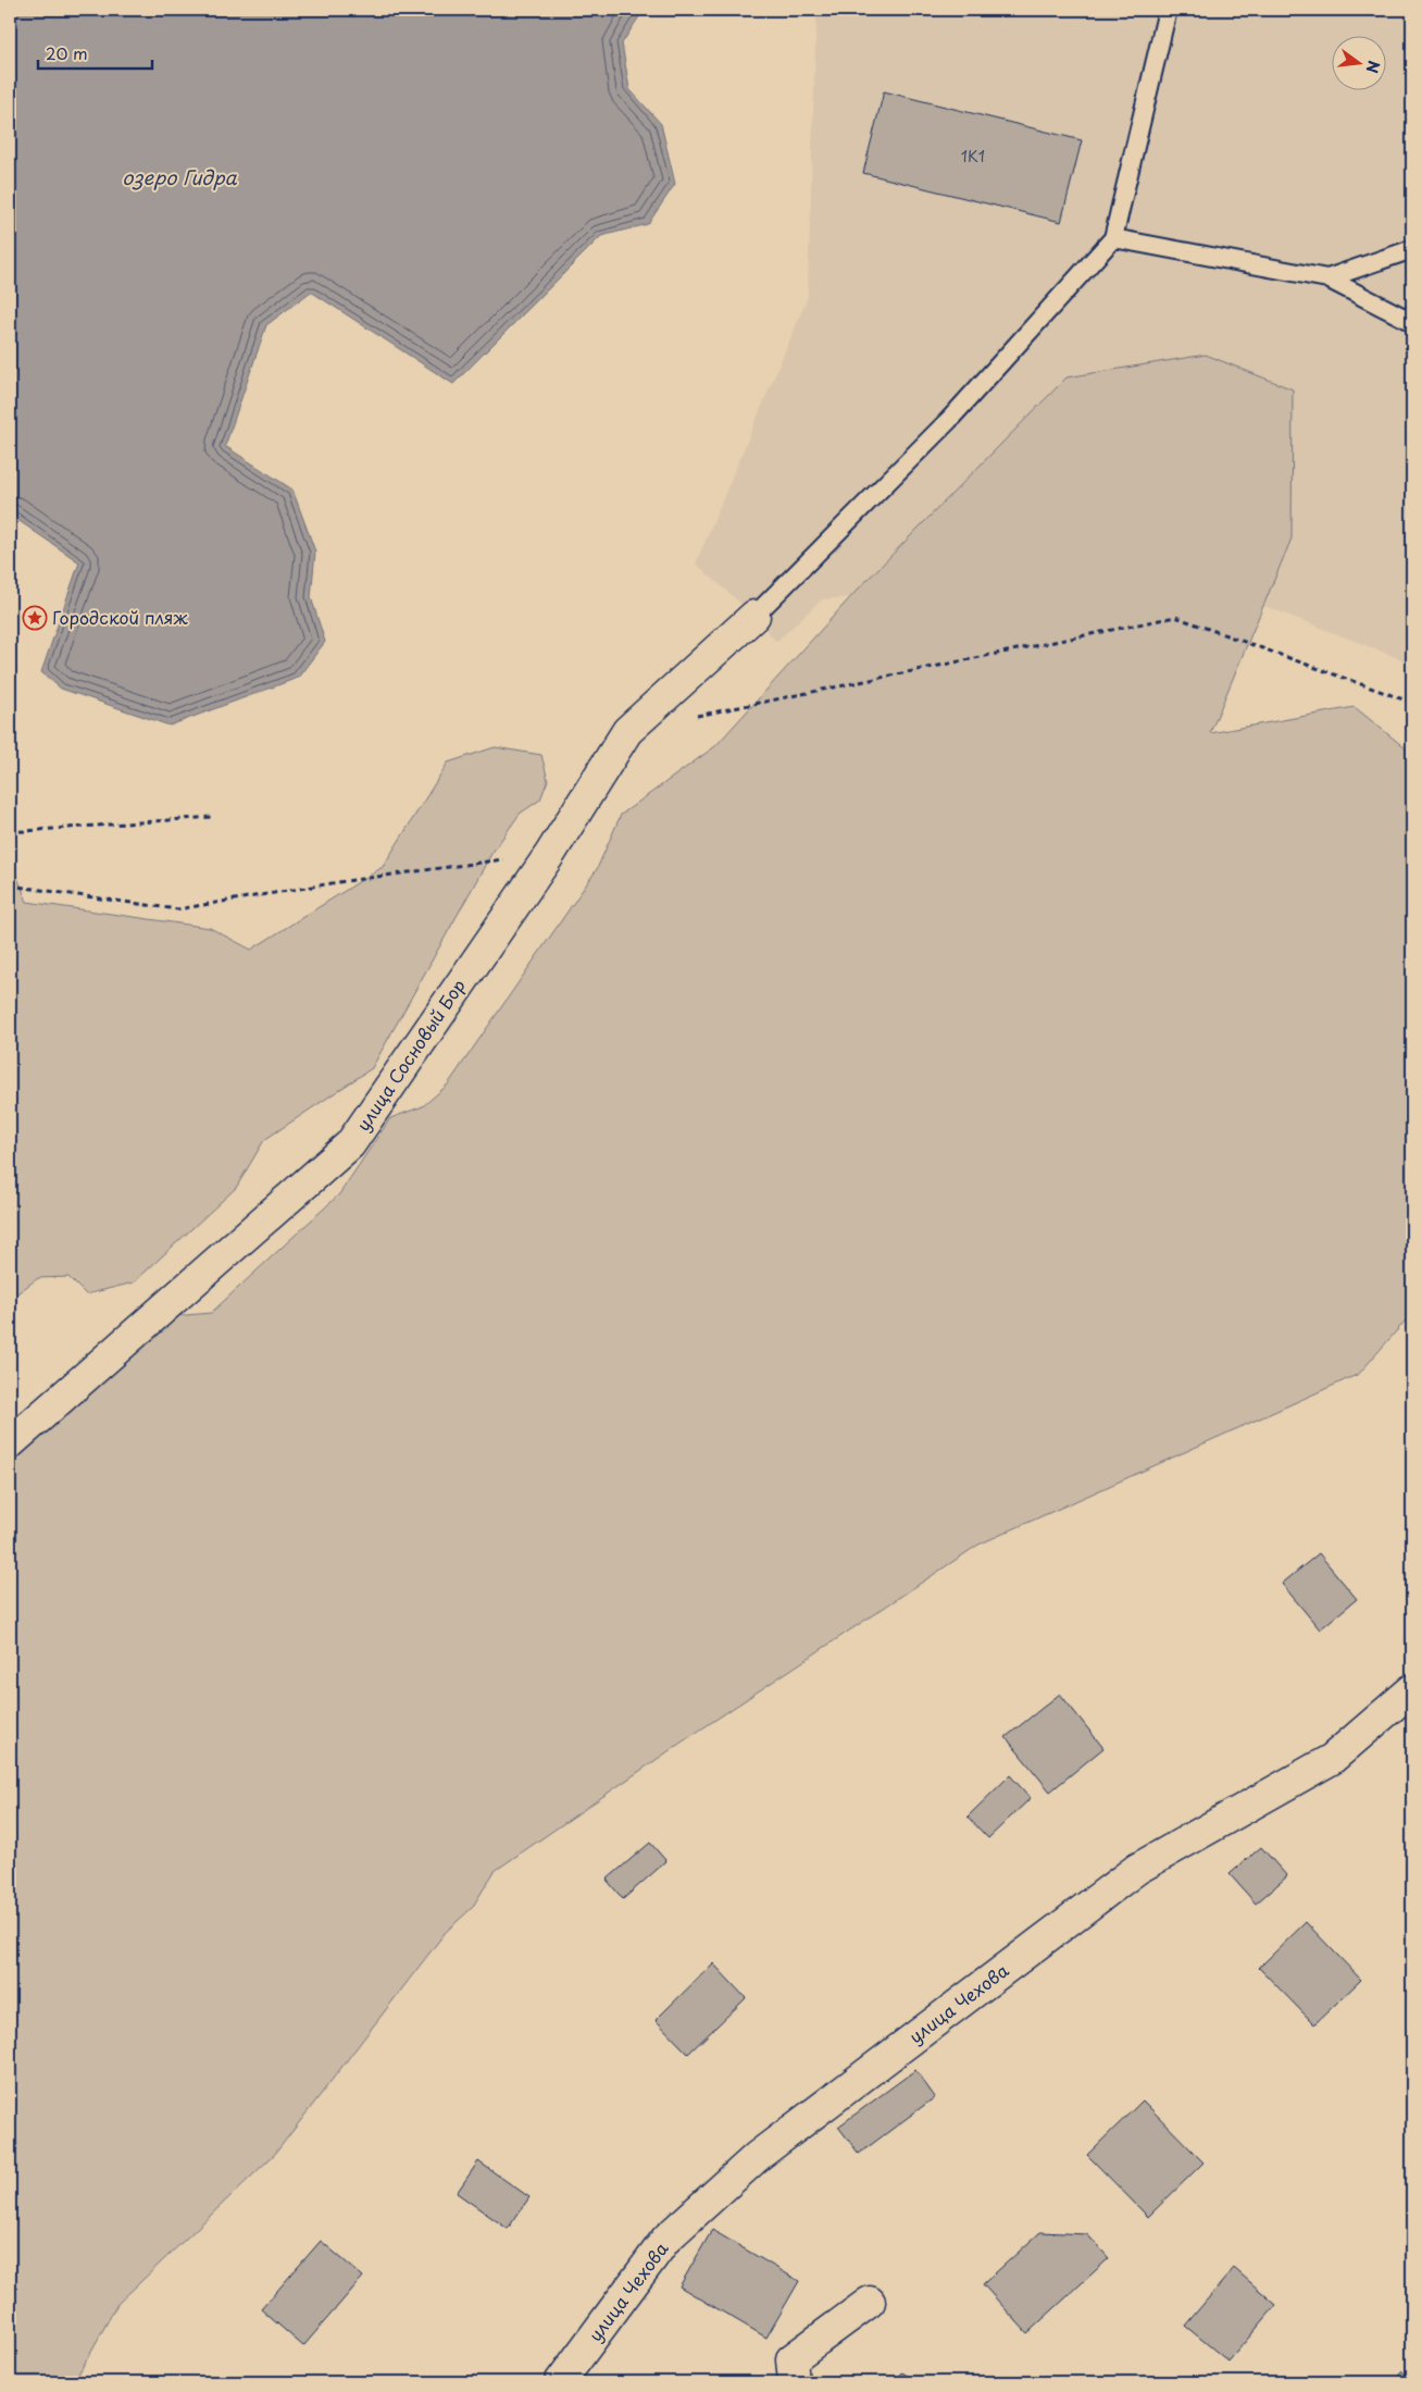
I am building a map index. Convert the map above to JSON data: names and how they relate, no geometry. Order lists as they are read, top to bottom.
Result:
{
  "streets": {
    "street": ["улица Сосновый Бор", "улица Чехова"]
  },
  "water": ["озеро Гидра"],
  "places": {
    "place": ["Городской пляж"]
  },
  "house_numbers": ["1К1"],
  "scale_bar": "20 m",
  "north": "right"
}
